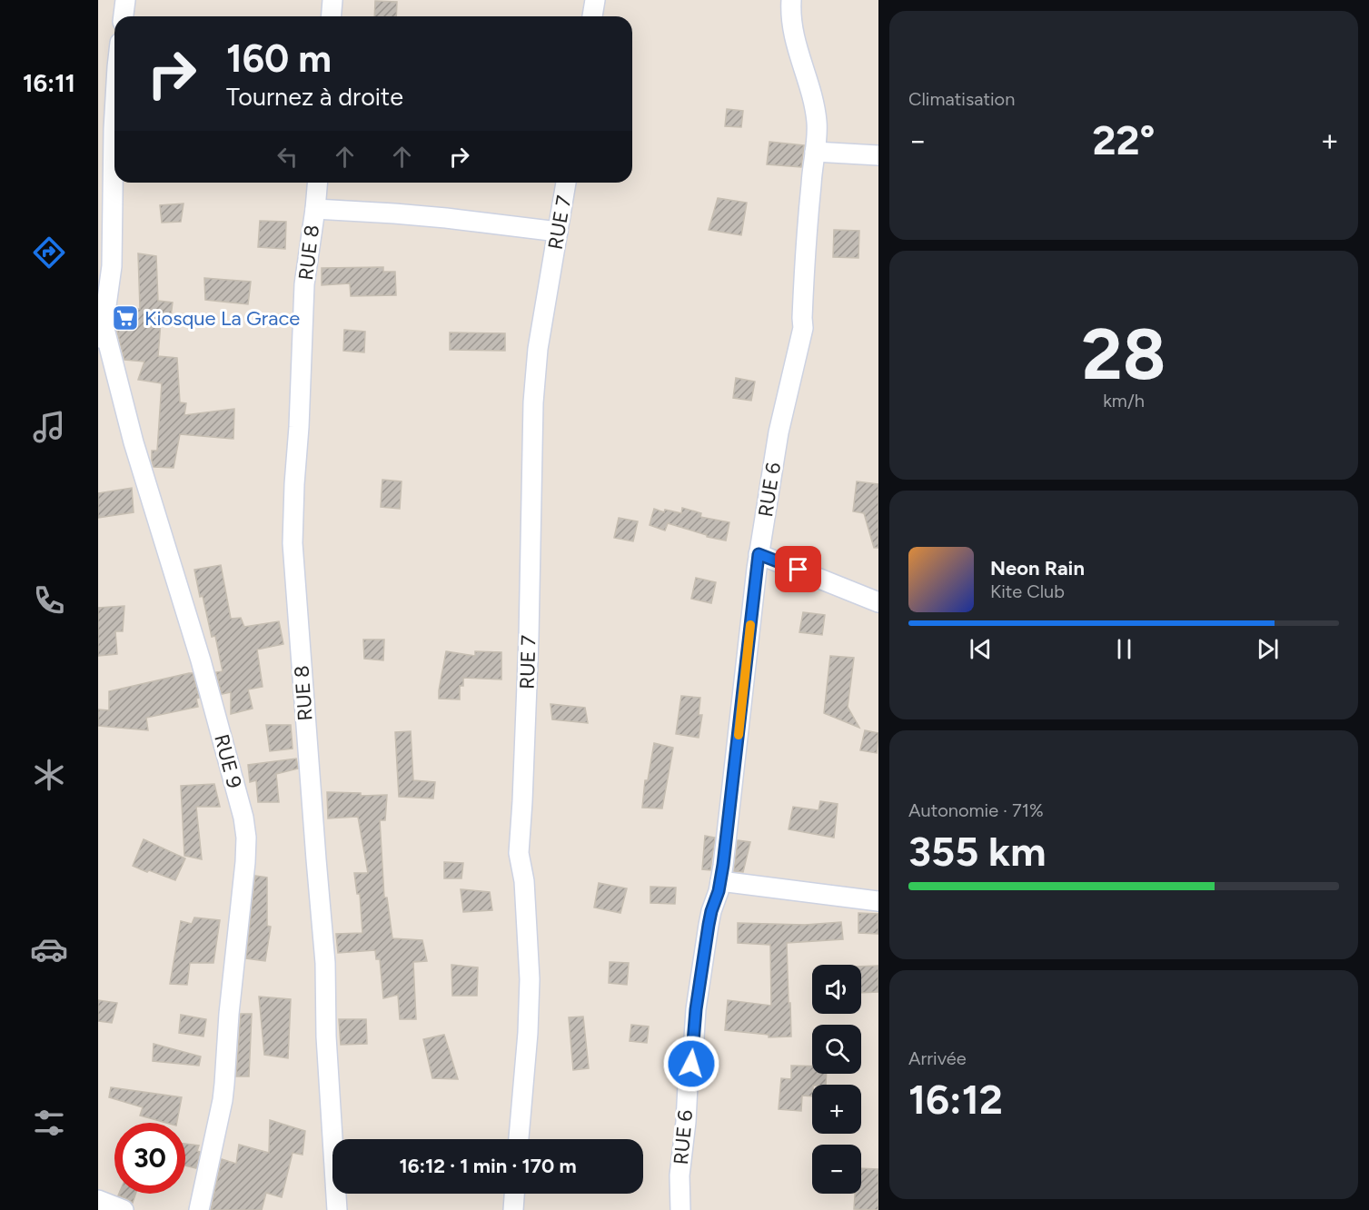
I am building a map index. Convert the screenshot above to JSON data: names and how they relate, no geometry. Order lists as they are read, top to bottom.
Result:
{
  "streets": {
    "street": [
      "RUE 7",
      "RUE 8",
      "RUE 6",
      "RUE 9"
    ]
  },
  "places": {
    "supermarket": ["Kiosque La Grace"]
  },
  "page": {
    "tabs": "16:11",
    "tile": [
      "Climatisation",
      ["28", "km/h"],
      ["Autonomie · 71%", "355 km"],
      ["Arrivée", "16:12"]
    ],
    "turn": ["160 m", "Tournez à droite"],
    "heat": ["−", "22°", "+"],
    "song": ["Neon Rain", "Kite Club"],
    "map_buttons": ["+", "−"],
    "limit": "30",
    "trip": "16:12 · 1 min · 170 m"
  }
}
